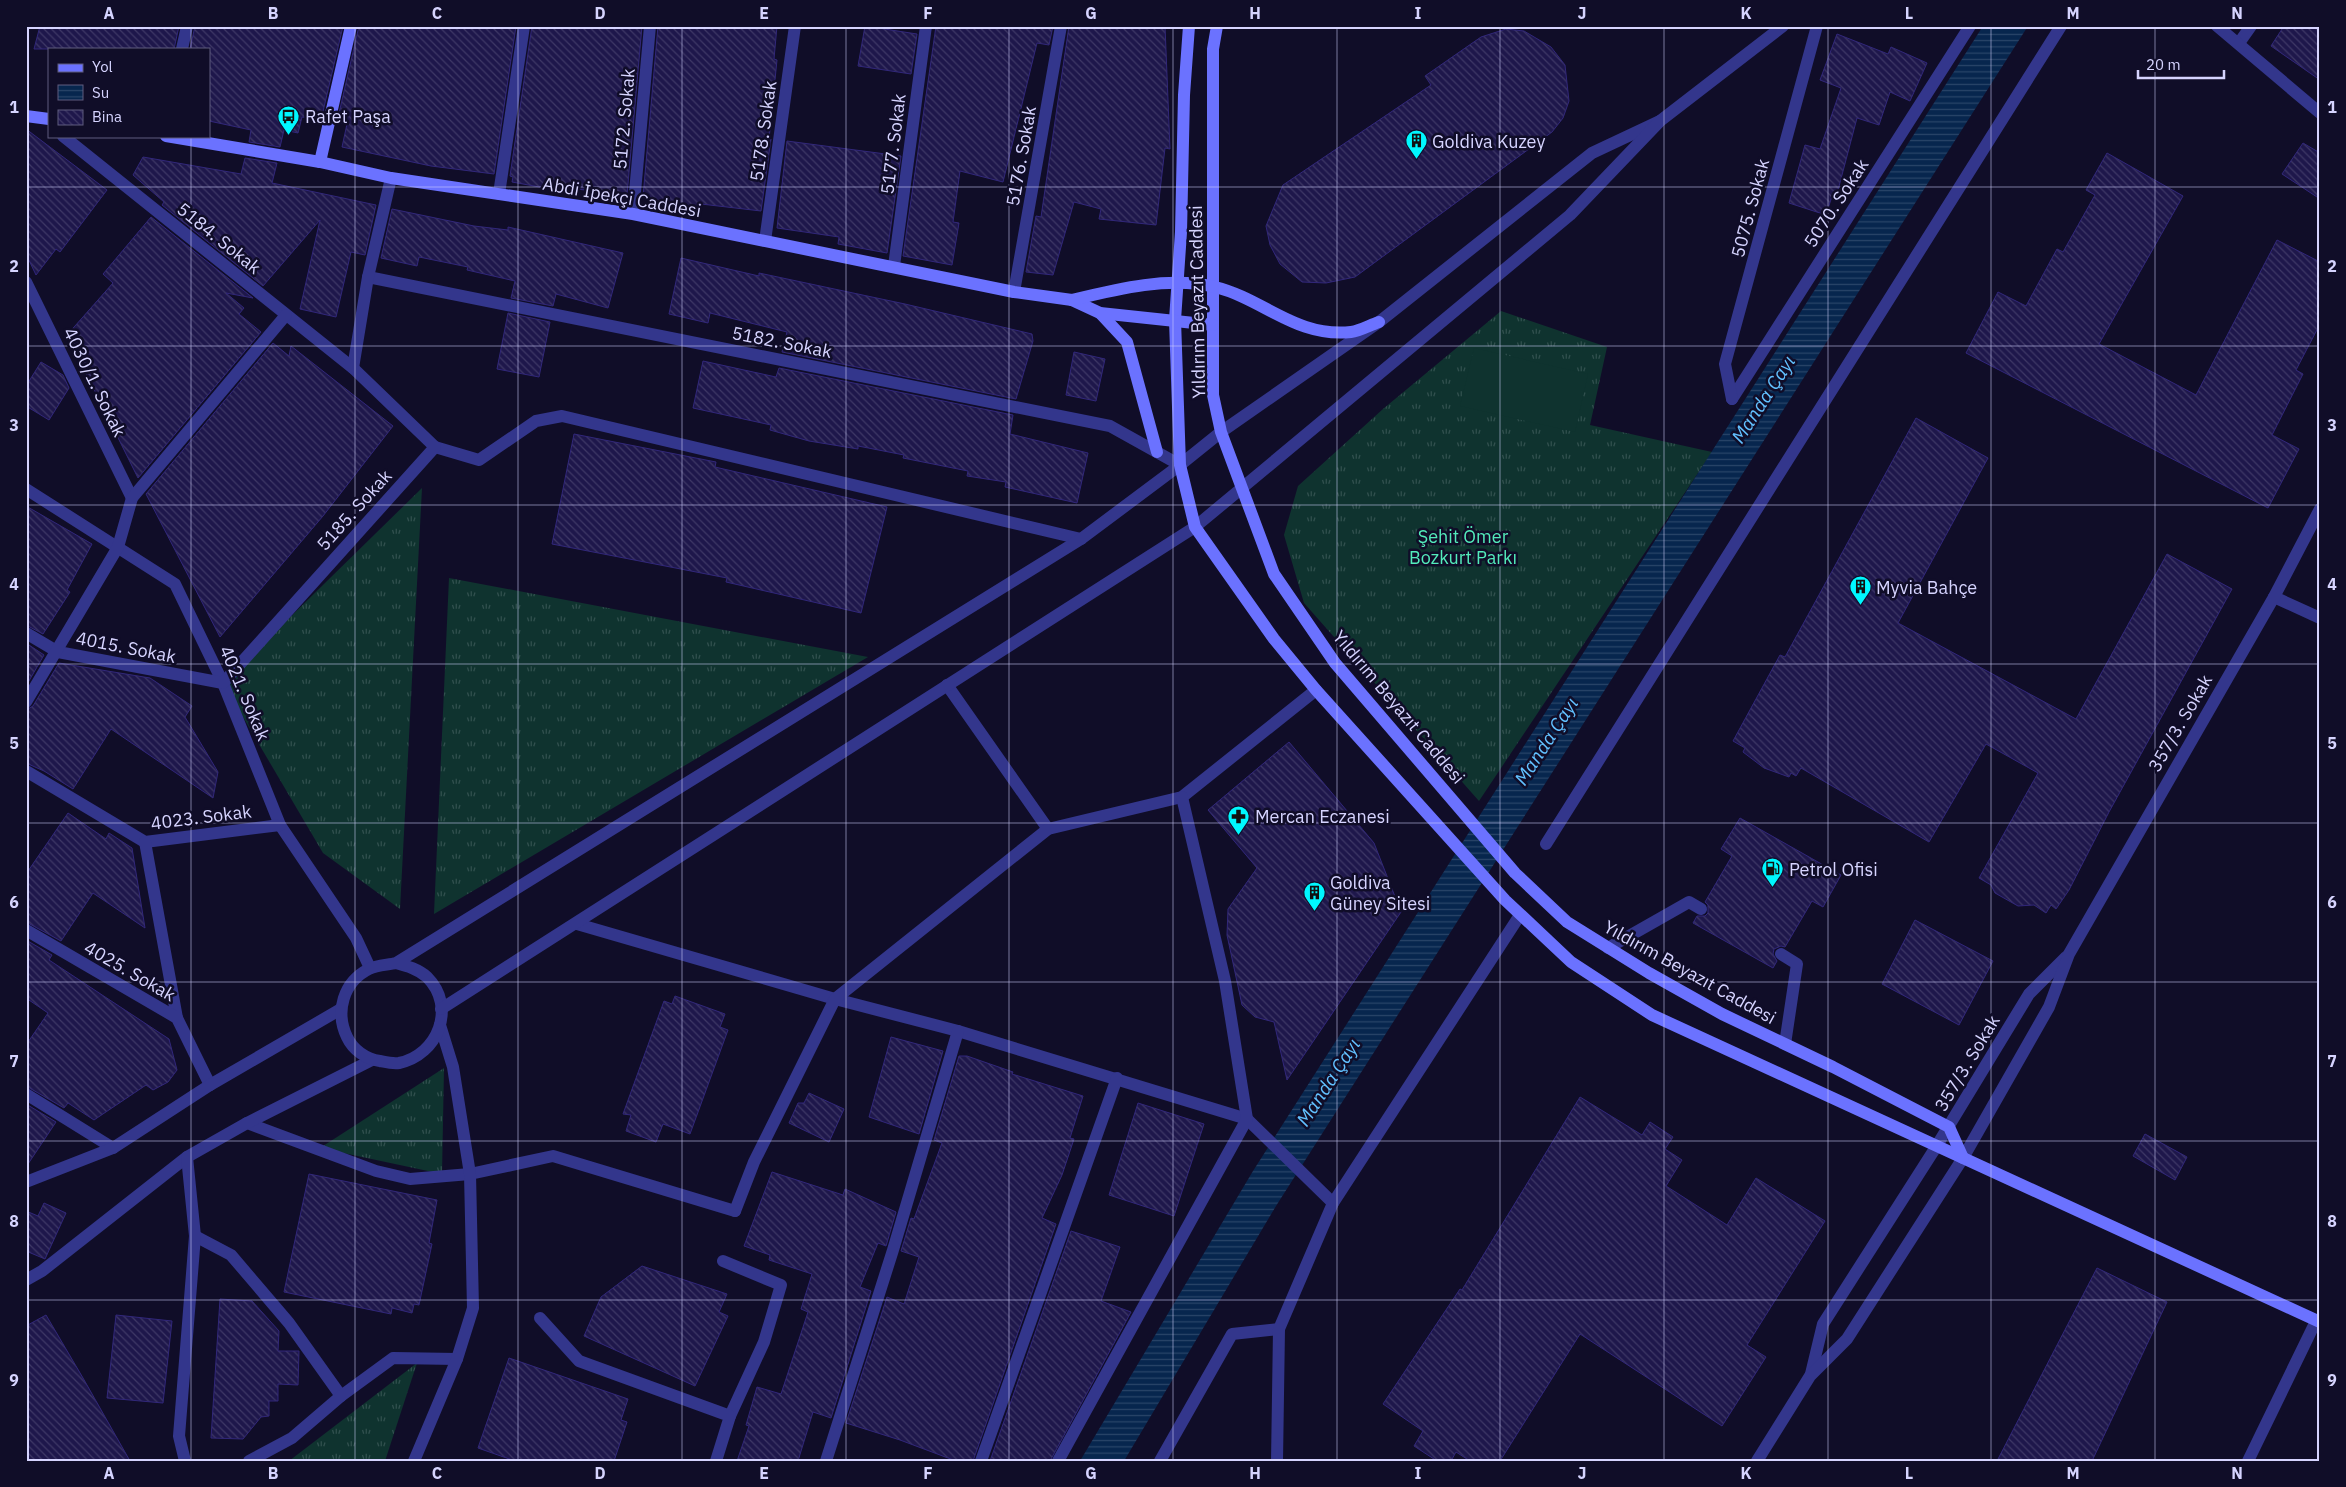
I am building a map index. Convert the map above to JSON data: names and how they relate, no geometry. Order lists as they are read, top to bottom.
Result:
{
  "streets": {
    "main road": ["Abdi İpekçi Caddesi", "Yıldırım Beyazıt Caddesi"],
    "street": [
      "5172. Sokak",
      "5178. Sokak",
      "5177. Sokak",
      "5176. Sokak",
      "5070. Sokak",
      "5075. Sokak",
      "5184. Sokak",
      "5182. Sokak",
      "4030/1. Sokak",
      "5185. Sokak",
      "4015. Sokak",
      "4021. Sokak",
      "357/3. Sokak",
      "4023. Sokak",
      "4025. Sokak"
    ]
  },
  "crossings": [
    ["5172. Sokak", "Abdi İpekçi Caddesi"],
    ["5178. Sokak", "Abdi İpekçi Caddesi"],
    ["5177. Sokak", "Abdi İpekçi Caddesi"],
    ["5176. Sokak", "Abdi İpekçi Caddesi"],
    ["Abdi İpekçi Caddesi", "Yıldırım Beyazıt Caddesi"],
    ["5070. Sokak", "5075. Sokak"],
    ["Yıldırım Beyazıt Caddesi", "5182. Sokak"],
    ["Yıldırım Beyazıt Caddesi", "357/3. Sokak"],
    ["5185. Sokak", "4015. Sokak"],
    ["5185. Sokak", "4021. Sokak"],
    ["4015. Sokak", "4021. Sokak"],
    ["4021. Sokak", "4023. Sokak"]
  ],
  "water": ["Manda Çayı"],
  "parks": ["Şehit Ömer Bozkurt Parkı"],
  "places": {
    "bus stop": ["Rafet Paşa"],
    "building": ["Goldiva Kuzey", "Myvia Bahçe", "Goldiva Güney Sitesi"],
    "pharmacy": ["Mercan Eczanesi"],
    "fuel station": ["Petrol Ofisi"]
  },
  "legend": ["Yol", "Su", "Bina"],
  "scale_bar": "20 m",
  "grid": {
    "columns": [
      "A",
      "B",
      "C",
      "D",
      "E",
      "F",
      "G",
      "H",
      "I",
      "J",
      "K",
      "L",
      "M",
      "N"
    ],
    "rows": [
      "1",
      "2",
      "3",
      "4",
      "5",
      "6",
      "7",
      "8",
      "9"
    ]
  }
}
